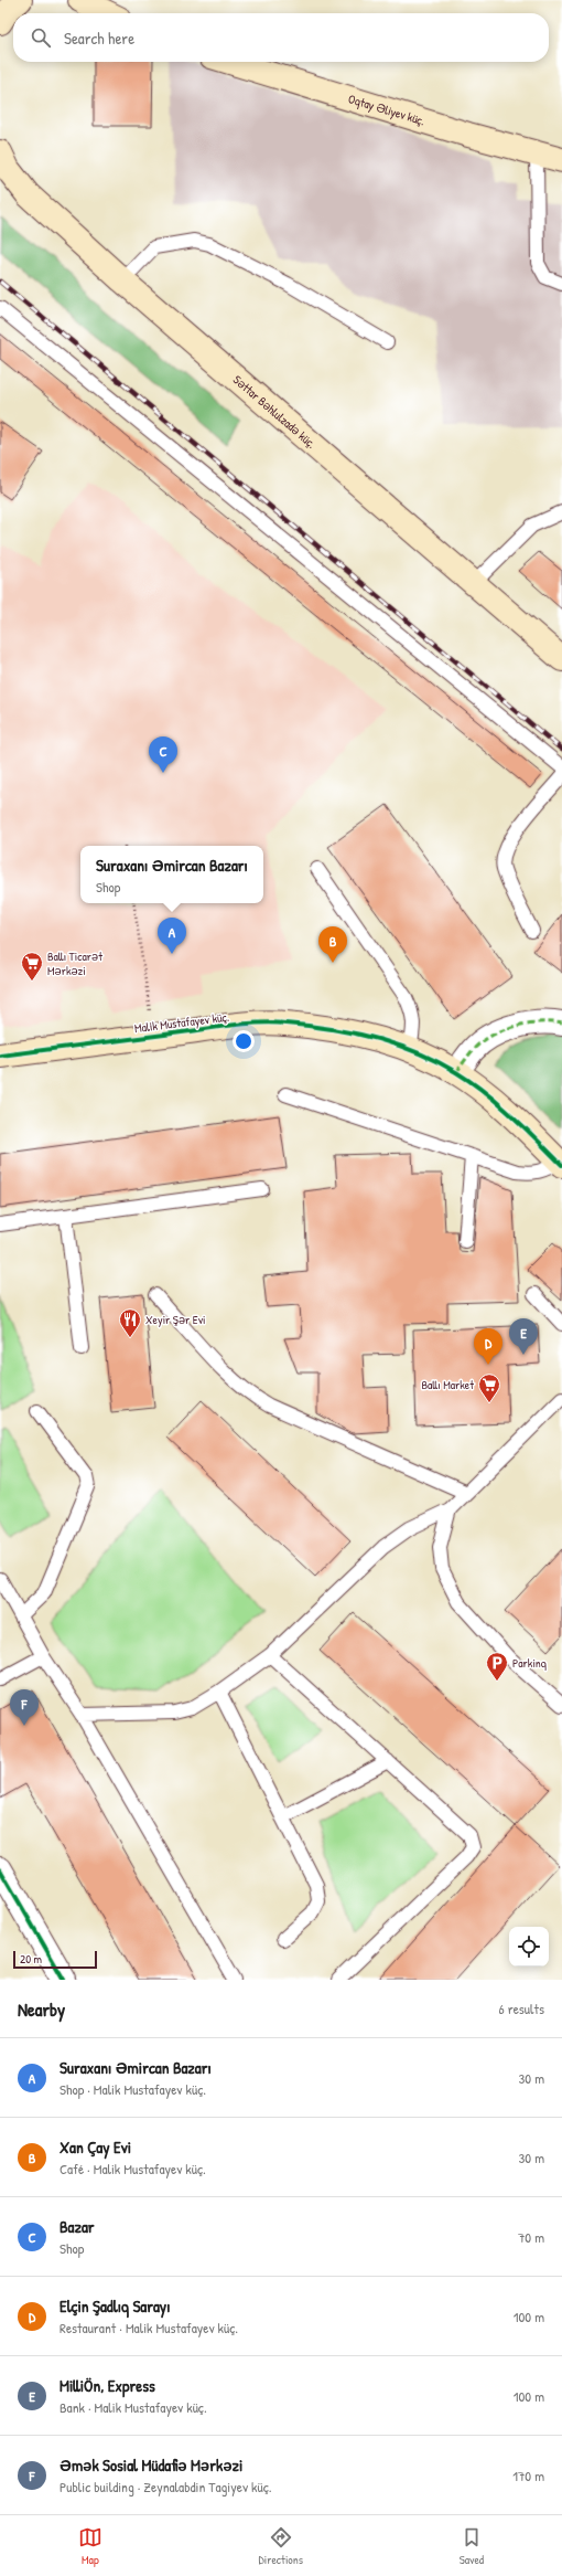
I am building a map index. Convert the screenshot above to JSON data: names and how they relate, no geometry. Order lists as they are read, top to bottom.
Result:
{
  "streets": {
    "main road": ["Oqtay Əliyev küç.", "Səttar Bəhlulzadə küç.", "Malik Mustafayev küç."]
  },
  "places": {
    "supermarket": ["Ballı Ticarət Mərkəzi", "Ballı Market"],
    "restaurant": ["Xeyir Şər Evi"],
    "parking": ["Parkinq"]
  },
  "scale_bar": "20 m",
  "page": {
    "search": "Search here",
    "pins": [
      "C",
      "A",
      "B",
      "E",
      "D",
      "F"
    ],
    "popup": ["Suraxanı Əmircan Bazarı", "Shop"],
    "scale": "20 m",
    "heading": ["Nearby", "6 results"],
    "list": [
      {
        "mark": "A",
        "name": "Suraxanı Əmircan Bazarı",
        "note": "Shop · Malik Mustafayev küç.",
        "value": "30 m"
      },
      {
        "mark": "B",
        "name": "Xan Çay Evi",
        "note": "Café · Malik Mustafayev küç.",
        "value": "30 m"
      },
      {
        "mark": "C",
        "name": "Bazar",
        "note": "Shop",
        "value": "70 m"
      },
      {
        "mark": "D",
        "name": "Elçin Şadlıq Sarayı",
        "note": "Restaurant · Malik Mustafayev küç.",
        "value": "100 m"
      },
      {
        "mark": "E",
        "name": "MilliÖn, Express",
        "note": "Bank · Malik Mustafayev küç.",
        "value": "100 m"
      },
      {
        "mark": "F",
        "name": "Əmək Sosial Müdafiə Mərkəzi",
        "note": "Public building · Zeynalabdin Tagiyev küç.",
        "value": "170 m"
      }
    ],
    "nav": ["Map", "Directions", "Saved"]
  }
}
